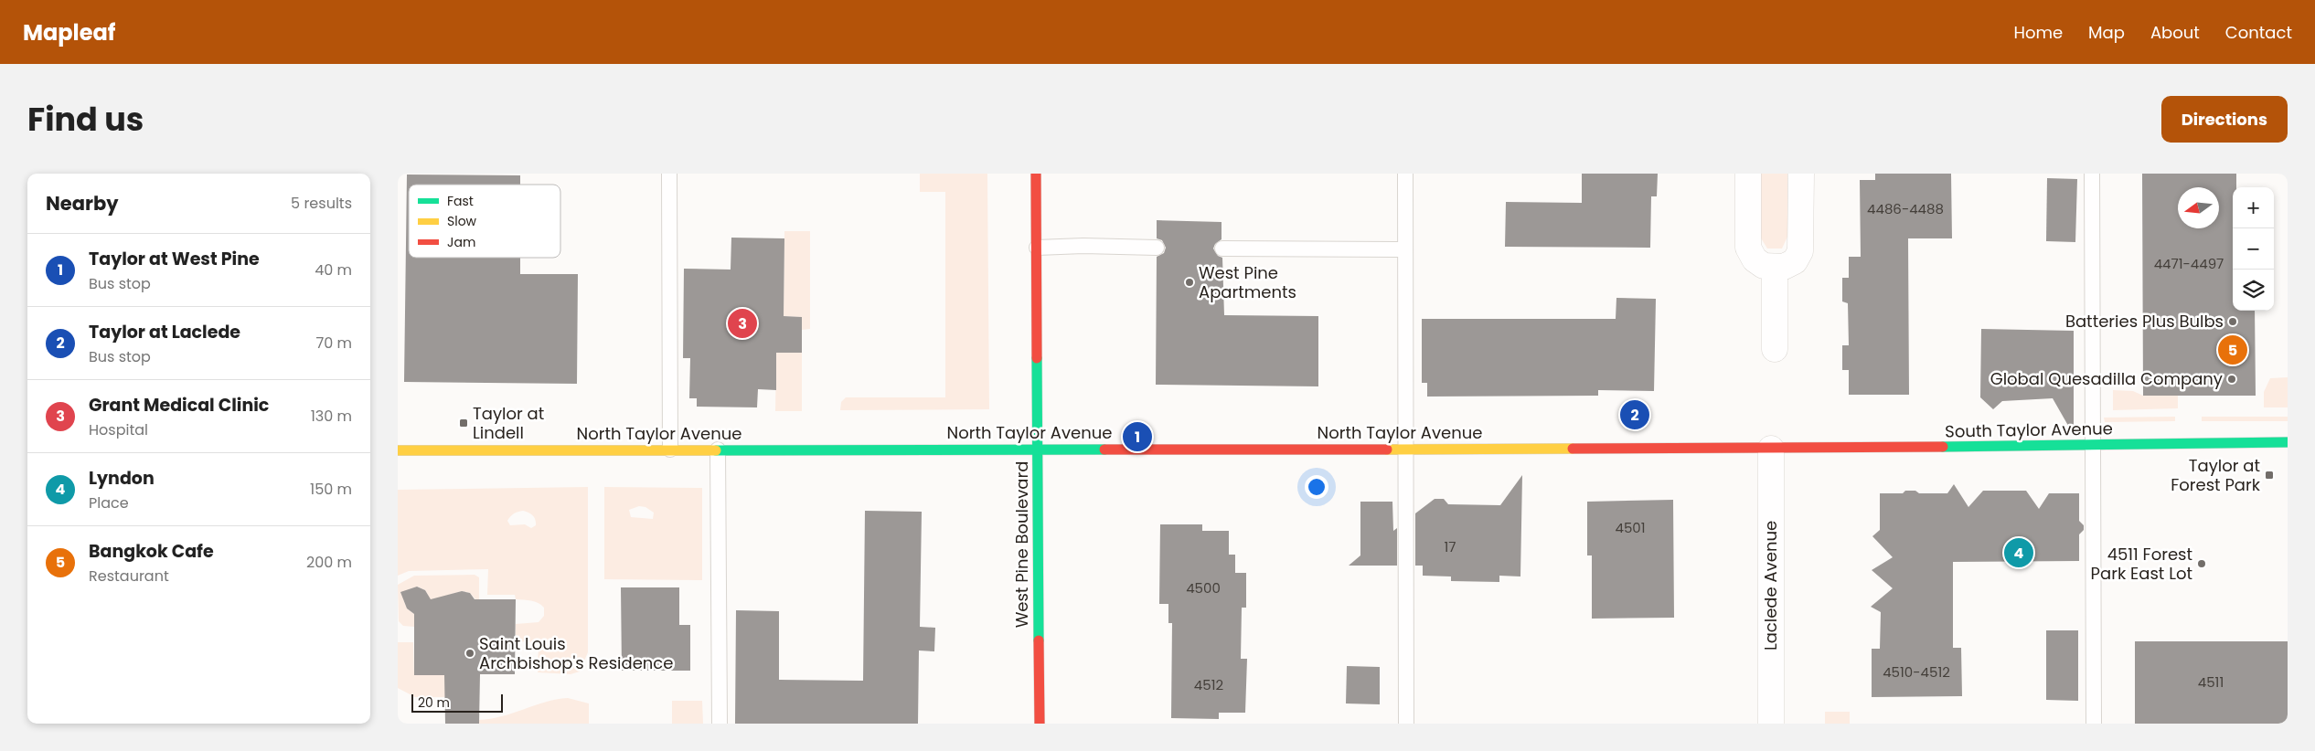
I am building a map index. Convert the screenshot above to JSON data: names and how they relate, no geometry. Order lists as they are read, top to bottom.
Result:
{
  "streets": {
    "street": [
      "South Taylor Avenue",
      "North Taylor Avenue",
      "West Pine Boulevard",
      "Laclede Avenue"
    ]
  },
  "crossings": [
    ["South Taylor Avenue", "North Taylor Avenue"],
    ["South Taylor Avenue", "Laclede Avenue"],
    ["North Taylor Avenue", "West Pine Boulevard"],
    ["North Taylor Avenue", "Laclede Avenue"]
  ],
  "places": {
    "other": [
      "West Pine Apartments",
      "Batteries Plus Bulbs",
      "Global Quesadilla Company",
      "4511 Forest Park East Lot",
      "Saint Louis Archbishop's Residence"
    ],
    "transit": ["Taylor at Lindell", "Taylor at Forest Park"]
  },
  "house_numbers": [
    "4486-4488",
    "4471-4497",
    "4501",
    "17",
    "4500",
    "4510-4512",
    "4511",
    "4512"
  ],
  "legend": ["Fast", "Slow", "Jam"],
  "scale_bar": "20 m",
  "north": "left",
  "page": {
    "header": "Mapleaf",
    "nav": [
      "Home",
      "Map",
      "About",
      "Contact"
    ],
    "title": "Find us",
    "buttons": "Directions",
    "heading": ["Nearby", "5 results"],
    "map_buttons": ["+", "−"],
    "list": [
      {
        "mark": "1",
        "name": "Taylor at West Pine",
        "note": "Bus stop",
        "value": "40 m"
      },
      {
        "mark": "2",
        "name": "Taylor at Laclede",
        "note": "Bus stop",
        "value": "70 m"
      },
      {
        "mark": "3",
        "name": "Grant Medical Clinic",
        "note": "Hospital",
        "value": "130 m"
      },
      {
        "mark": "4",
        "name": "Lyndon",
        "note": "Place",
        "value": "150 m"
      },
      {
        "mark": "5",
        "name": "Bangkok Cafe",
        "note": "Restaurant",
        "value": "200 m"
      }
    ],
    "pins": [
      "3",
      "5",
      "2",
      "1",
      "4"
    ],
    "scale": "20 m"
  }
}
